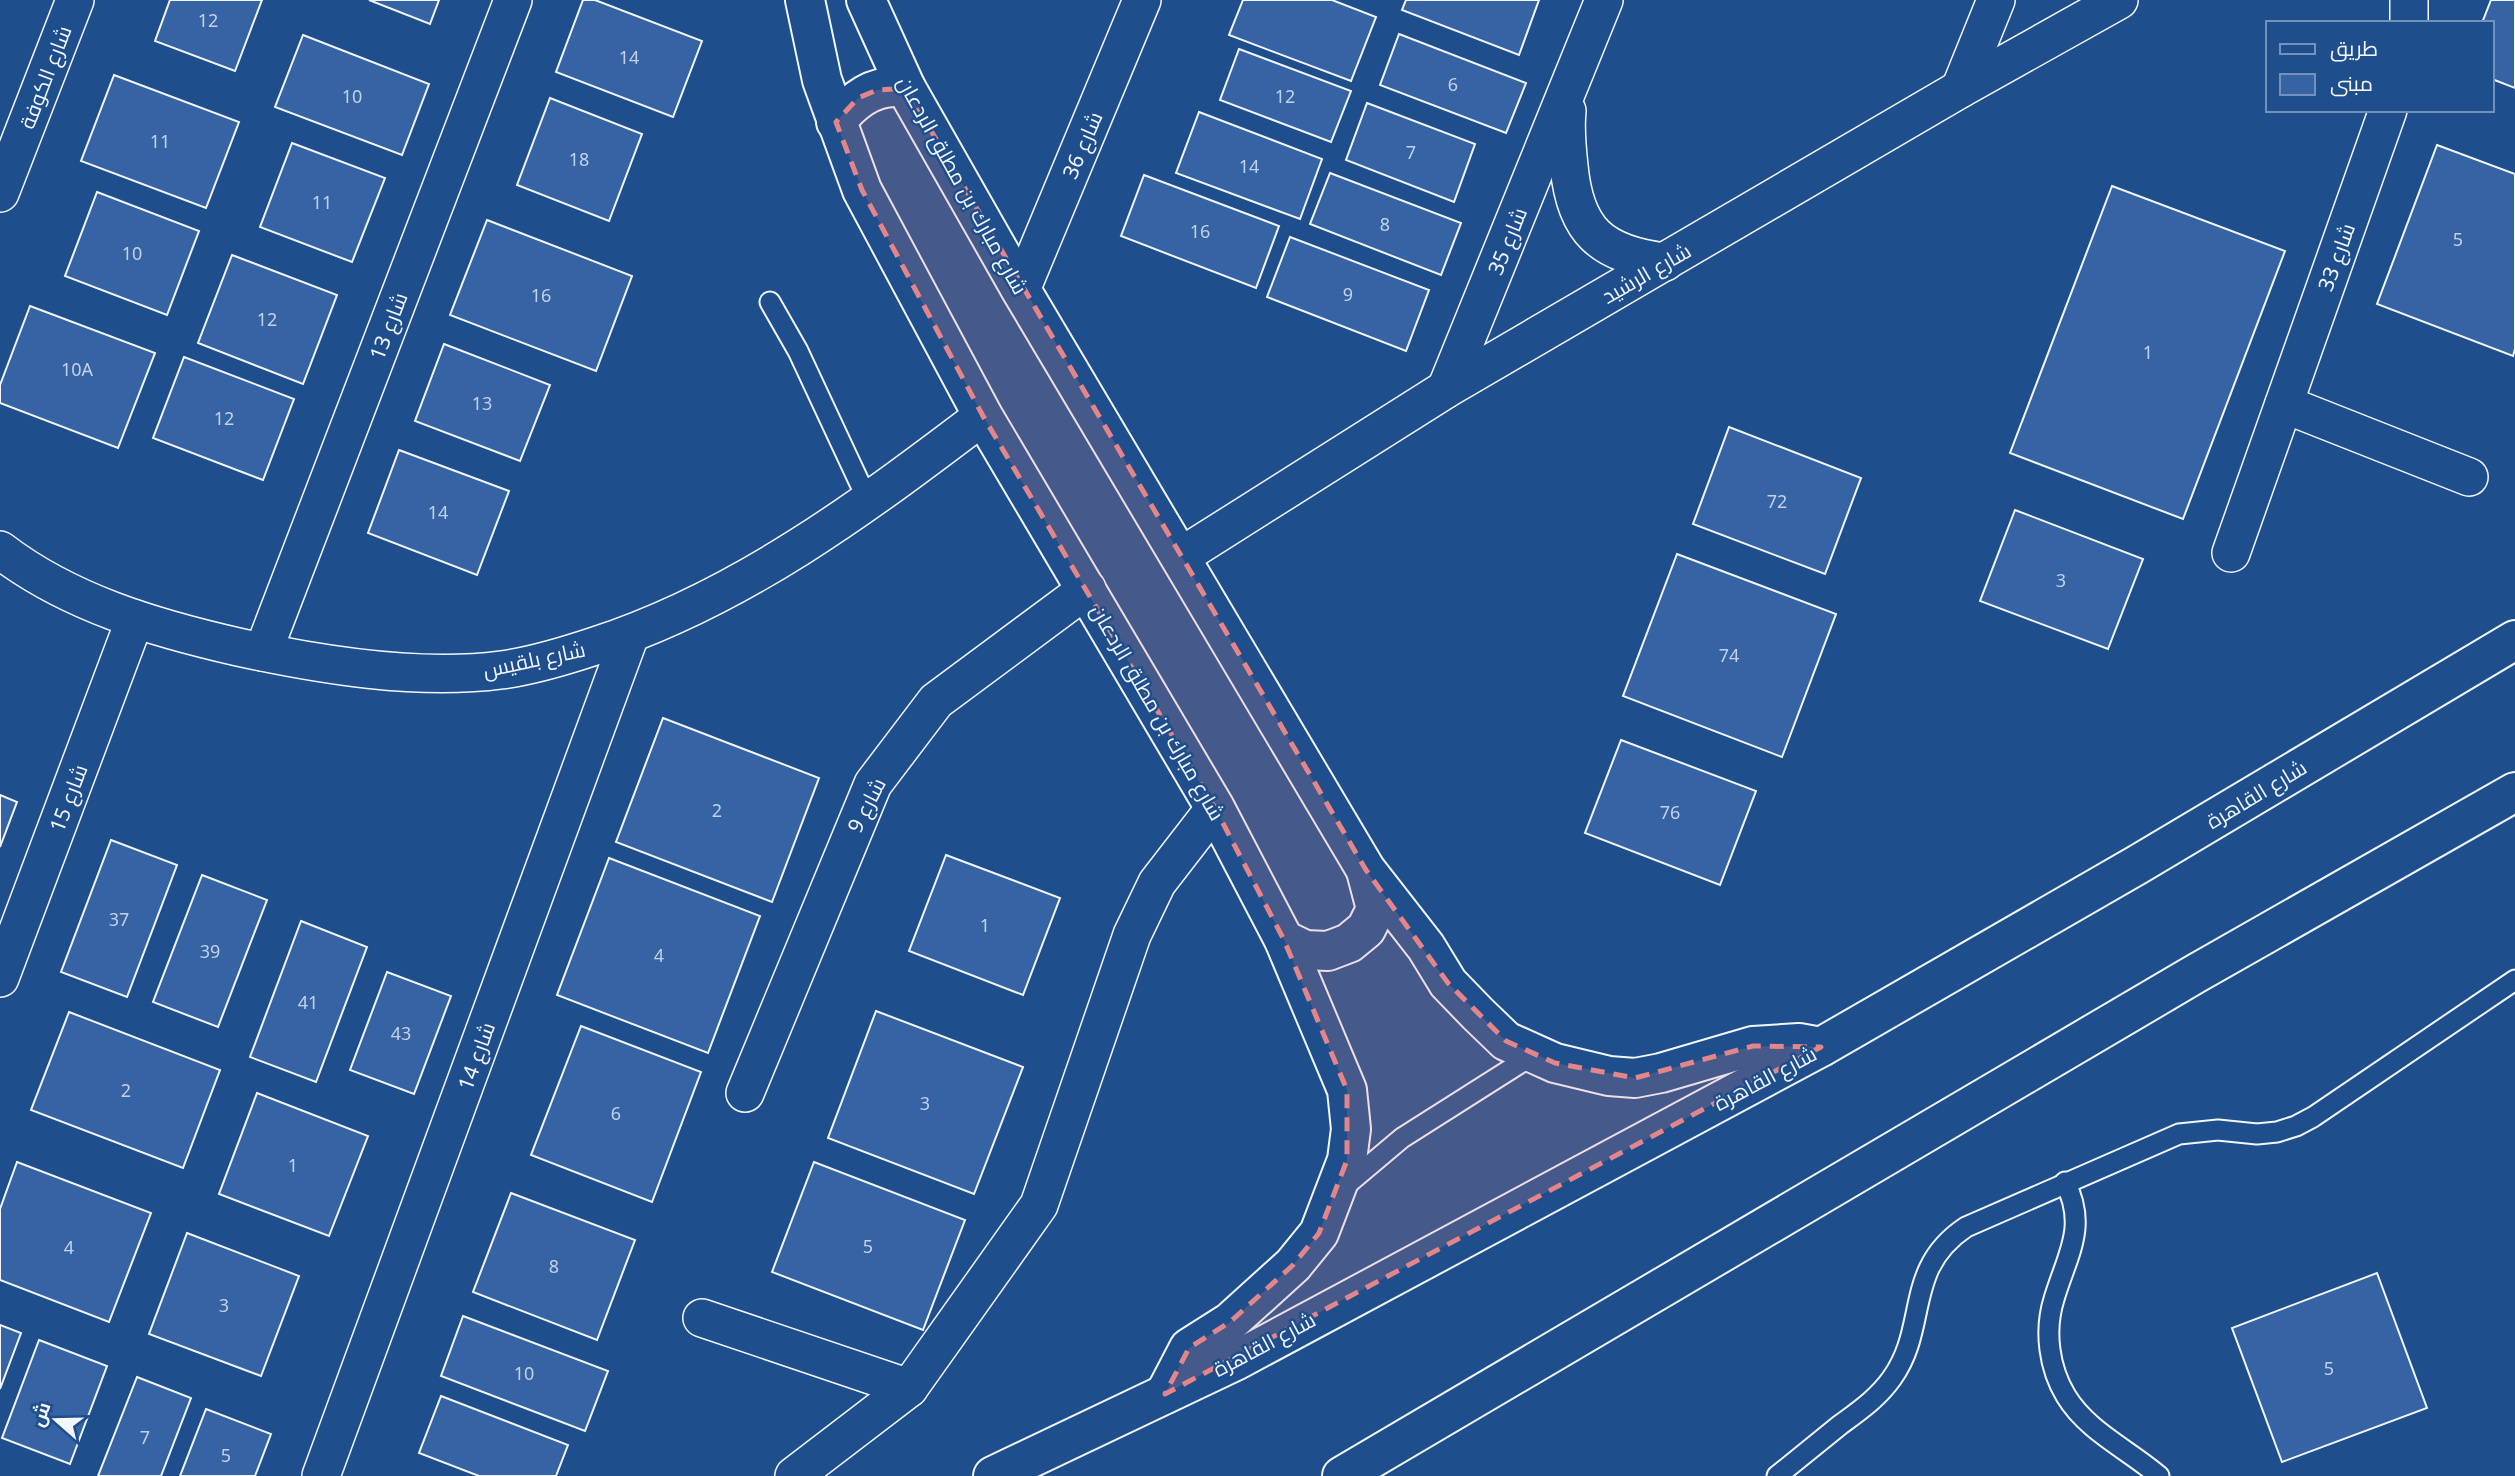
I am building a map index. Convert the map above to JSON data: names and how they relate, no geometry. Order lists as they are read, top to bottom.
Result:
{
  "streets": {
    "street": [
      "شارع الكوفة",
      "شارع 36",
      "شارع مبارك بن مطلق الردعان",
      "شارع 35",
      "شارع 33",
      "شارع الرشيد",
      "شارع 13",
      "شارع بلقيس",
      "شارع القاهرة",
      "شارع 15",
      "شارع 9",
      "شارع 14"
    ]
  },
  "crossings": [
    ["شارع 36", "شارع مبارك بن مطلق الردعان"],
    ["شارع مبارك بن مطلق الردعان", "شارع الرشيد"],
    ["شارع مبارك بن مطلق الردعان", "شارع بلقيس"],
    ["شارع مبارك بن مطلق الردعان", "شارع القاهرة"],
    ["شارع مبارك بن مطلق الردعان", "شارع 9"],
    ["شارع 35", "شارع الرشيد"],
    ["شارع 13", "شارع بلقيس"],
    ["شارع بلقيس", "شارع 15"],
    ["شارع بلقيس", "شارع 14"]
  ],
  "house_numbers": [
    "12",
    "14",
    "6",
    "10",
    "12",
    "11",
    "7",
    "18",
    "14",
    "11",
    "8",
    "16",
    "5",
    "10",
    "9",
    "16",
    "12",
    "1",
    "10A",
    "13",
    "12",
    "72",
    "14",
    "3",
    "74",
    "2",
    "76",
    "37",
    "1",
    "39",
    "4",
    "41",
    "43",
    "2",
    "3",
    "6",
    "1",
    "5",
    "4",
    "8",
    "3",
    "5",
    "10",
    "7",
    "5"
  ],
  "legend": ["طريق", "مبنى"],
  "north": "left"
}
